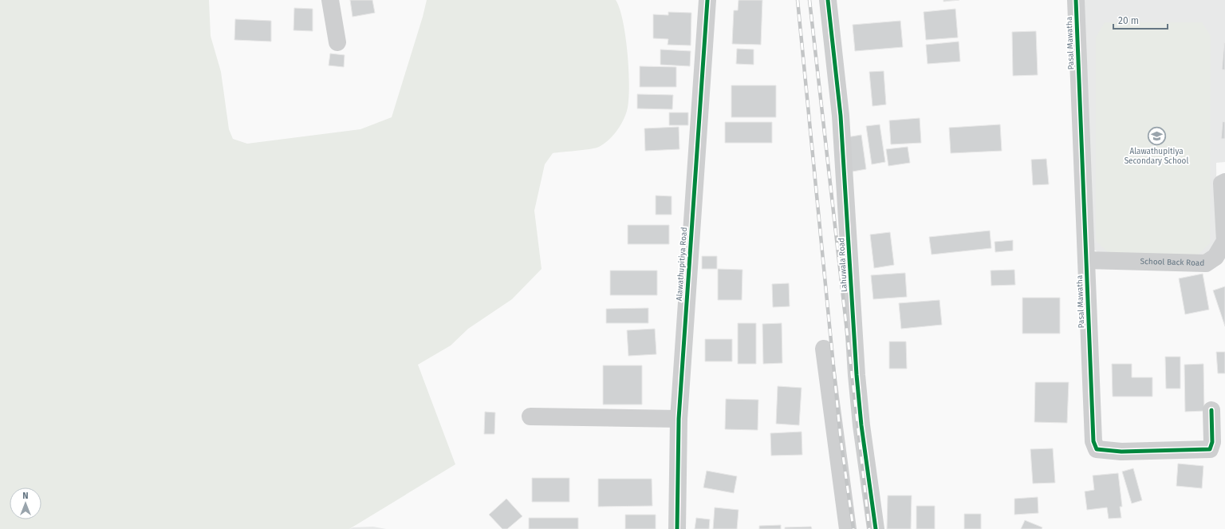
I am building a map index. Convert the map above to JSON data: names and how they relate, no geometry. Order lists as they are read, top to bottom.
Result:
{
  "streets": {
    "street": [
      "Pasal Mawatha",
      "School Back Road",
      "Alawathupitiya Road",
      "Lahuwala Road"
    ]
  },
  "crossings": [
    ["Pasal Mawatha", "School Back Road"]
  ],
  "places": {
    "school or university": ["Alawathupitiya Secondary School"]
  },
  "scale_bar": "20 m",
  "north": "top"
}
